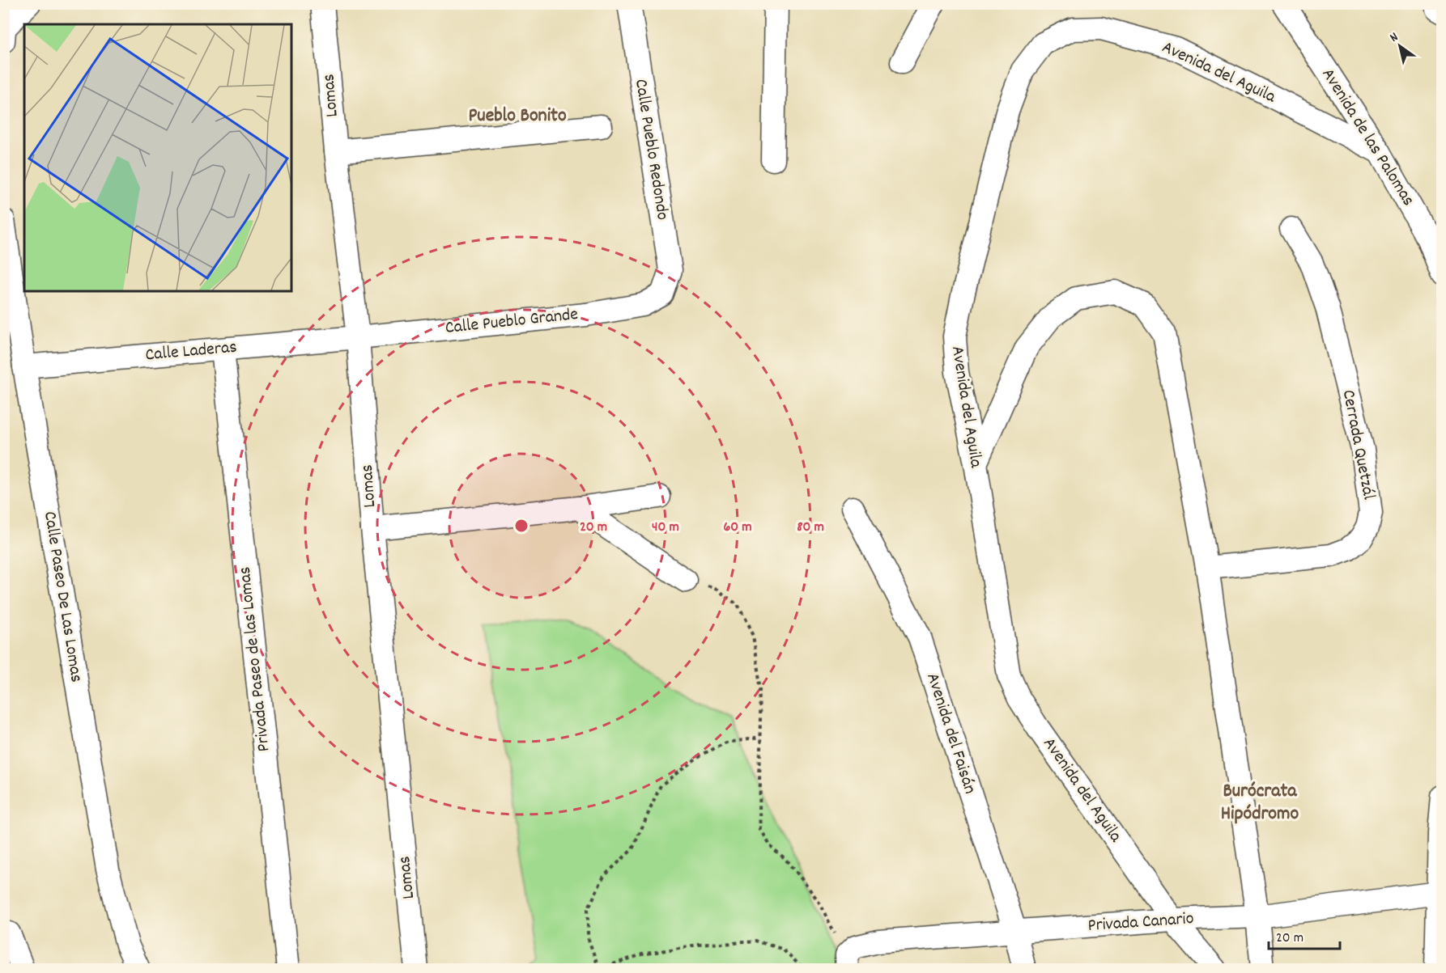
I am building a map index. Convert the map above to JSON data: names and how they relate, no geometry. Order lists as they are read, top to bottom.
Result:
{
  "streets": {
    "street": [
      "Avenida del Aguila",
      "Lomas",
      "Avenida de las Palomas",
      "Calle Pueblo Redondo",
      "Calle Pueblo Grande",
      "Calle Laderas",
      "Cerrada Quetzál",
      "Calle Paseo De Las Lomas",
      "Privada Paseo de las Lomas",
      "Avenida del Faisán",
      "Privada Canario"
    ]
  },
  "crossings": [
    ["Avenida del Aguila", "Avenida de las Palomas"],
    ["Avenida del Aguila", "Privada Canario"],
    ["Lomas", "Calle Pueblo Grande"],
    ["Lomas", "Calle Laderas"],
    ["Calle Pueblo Redondo", "Calle Pueblo Grande"],
    ["Calle Pueblo Grande", "Calle Laderas"],
    ["Calle Laderas", "Calle Paseo De Las Lomas"],
    ["Calle Laderas", "Privada Paseo de las Lomas"],
    ["Avenida del Faisán", "Privada Canario"]
  ],
  "districts": ["Pueblo Bonito", "Burócrata Hipódromo"],
  "scale_bar": "20 m",
  "north": "top left",
  "rings": [
    "20 m",
    "40 m",
    "60 m",
    "80 m"
  ]
}
